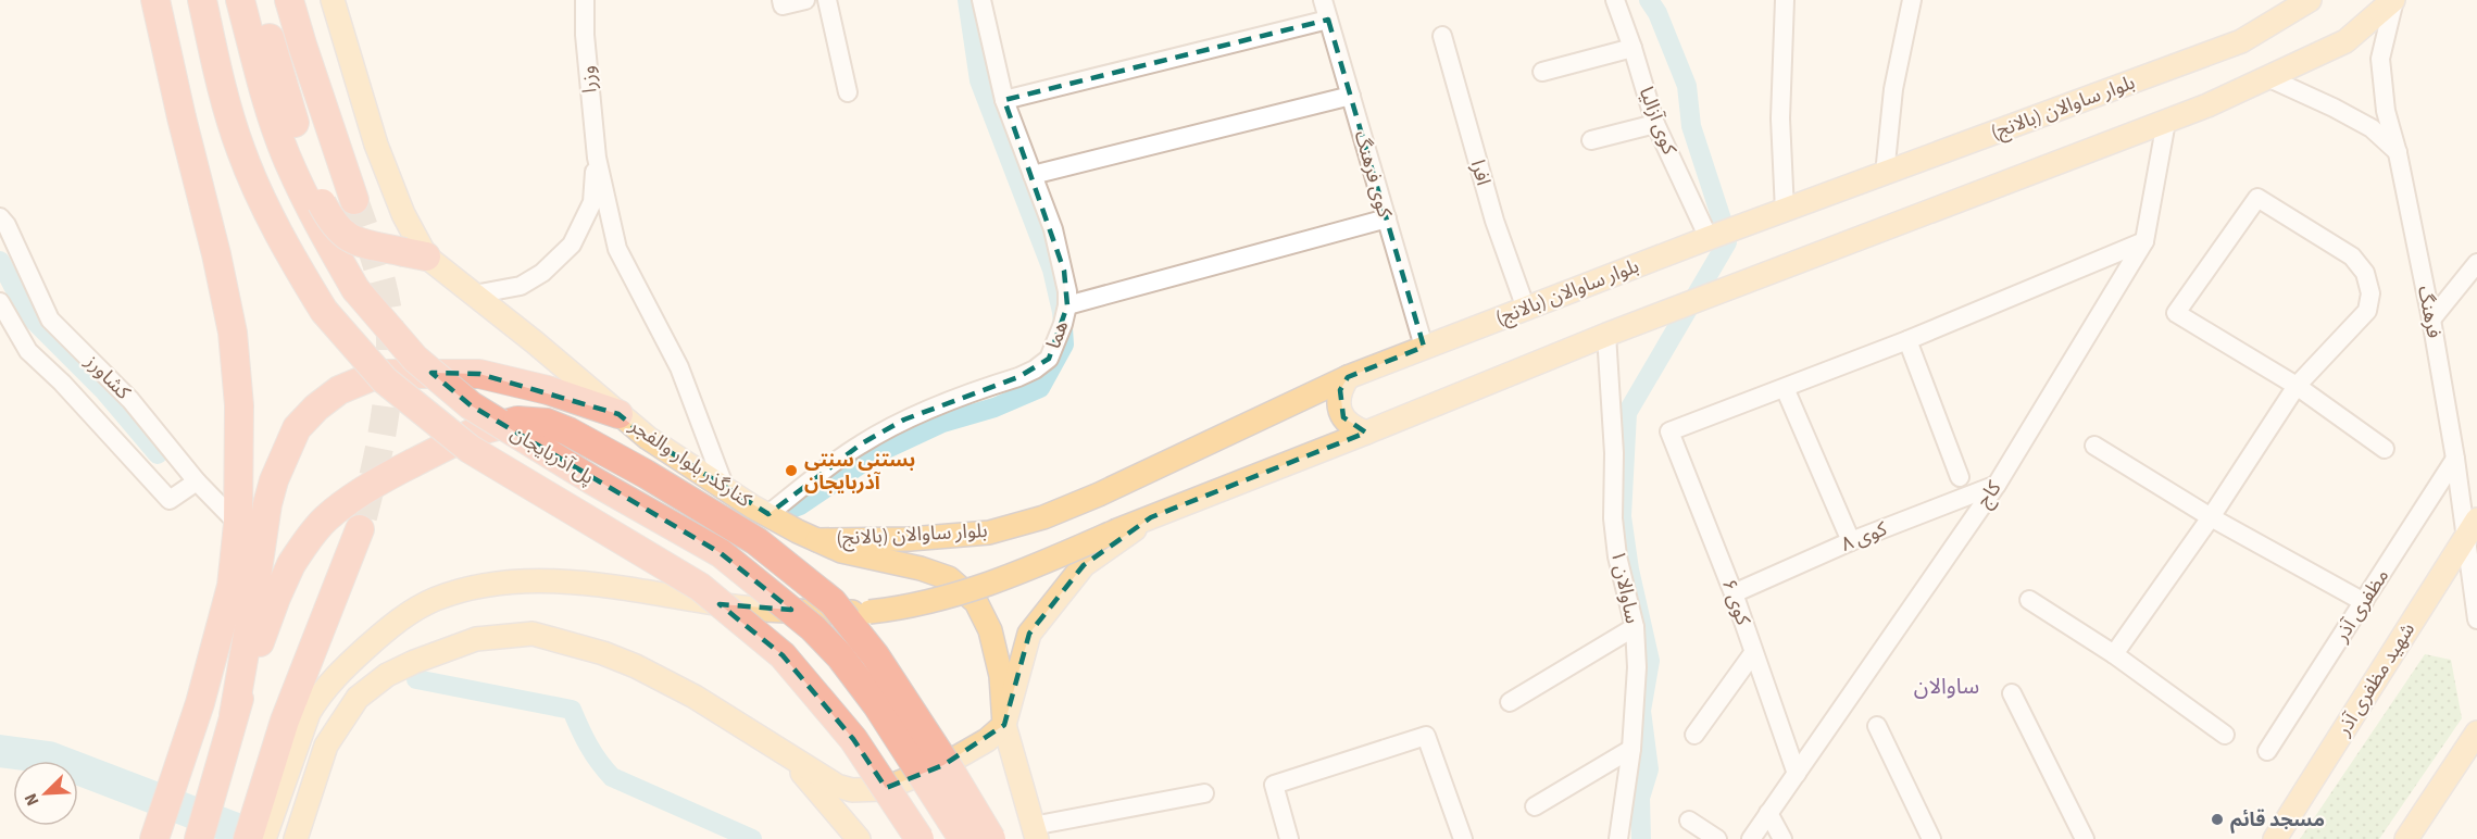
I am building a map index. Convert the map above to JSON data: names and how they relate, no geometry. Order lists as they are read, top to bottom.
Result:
{
  "streets": {
    "highway": ["پل آذربایجان"],
    "main road": ["بلوار ساوالان (بالانج)", "کنارگذر بلوار والفجر", "شهید مظفری آذر"],
    "street": [
      "وزرا",
      "کوی آزالیا",
      "افرا",
      "کوی فرهنگ",
      "فرهنگ",
      "هما",
      "کشاورز",
      "کاج",
      "کوی ۸",
      "ساوالان ۱",
      "کوی ۶",
      "مظفری آذر"
    ]
  },
  "crossings": [
    ["بلوار ساوالان (بالانج)", "کوی آزالیا"],
    ["بلوار ساوالان (بالانج)", "افرا"],
    ["بلوار ساوالان (بالانج)", "کوی فرهنگ"],
    ["بلوار ساوالان (بالانج)", "کنارگذر بلوار والفجر"],
    ["فرهنگ", "مظفری آذر"],
    ["فرهنگ", "شهید مظفری آذر"],
    ["هما", "کنارگذر بلوار والفجر"],
    ["کاج", "کوی ۸"],
    ["کاج", "کوی ۶"],
    ["کوی ۸", "کوی ۶"]
  ],
  "districts": ["ساوالان"],
  "places": ["بستنی سنتی آذربایجان", "مسجد قائم"],
  "north": "bottom left"
}
